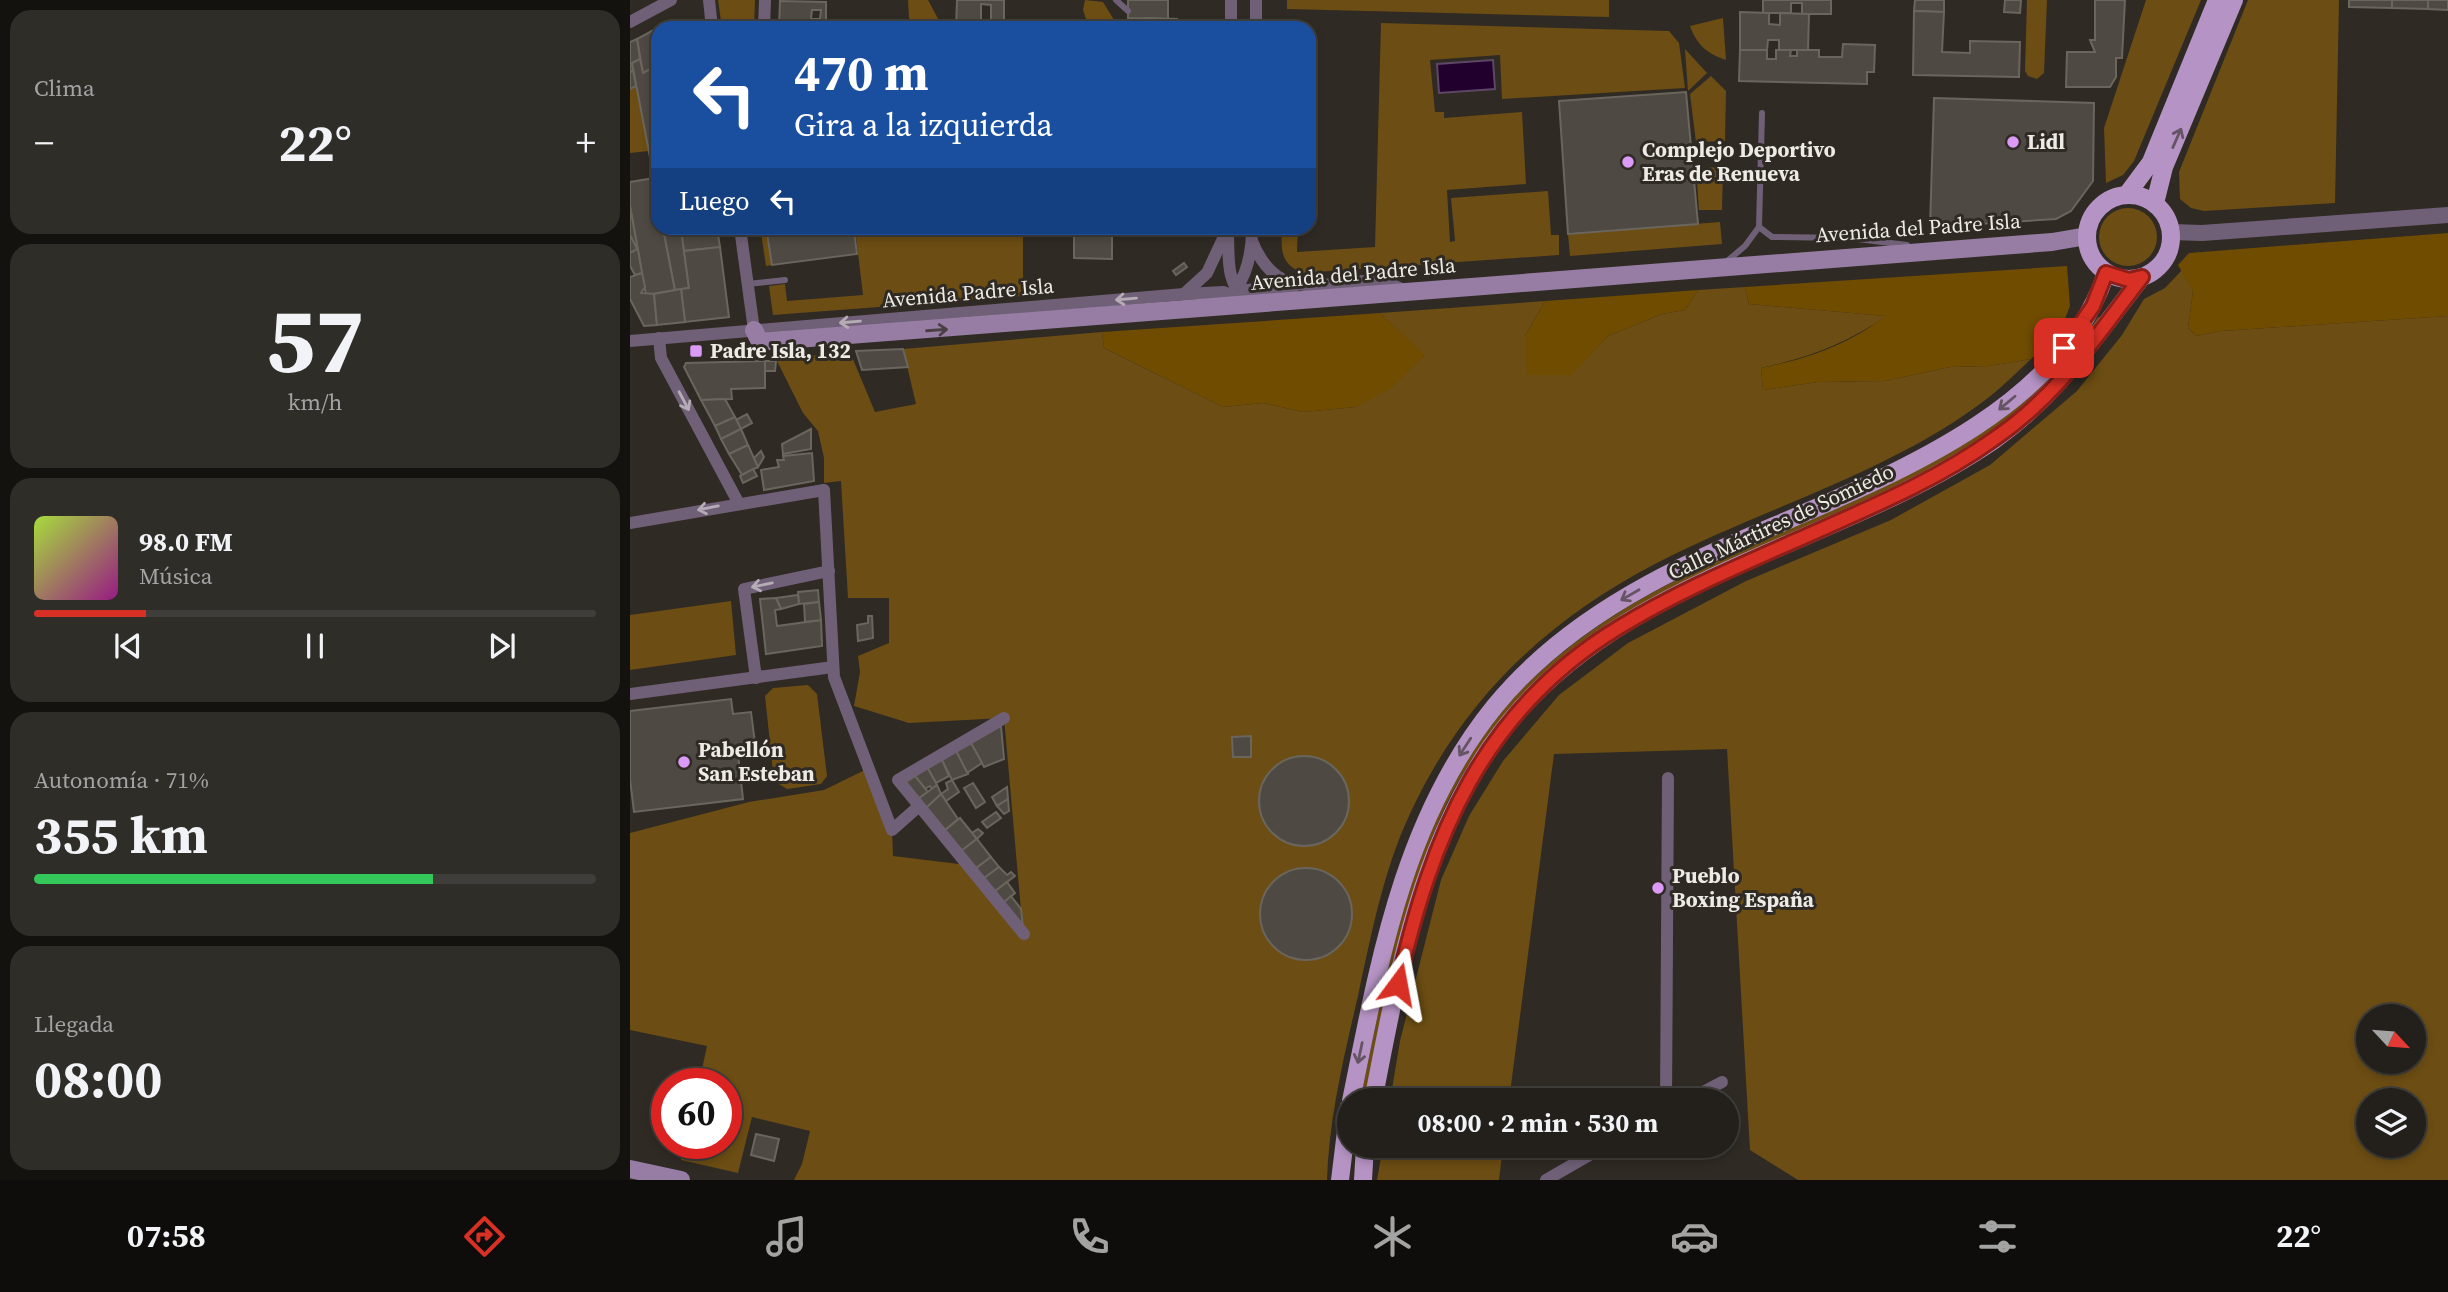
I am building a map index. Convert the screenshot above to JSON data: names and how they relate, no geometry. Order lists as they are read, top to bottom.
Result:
{
  "streets": {
    "main road": ["Avenida del Padre Isla", "Calle Mártires de Somiedo"],
    "street": ["Avenida Padre Isla"]
  },
  "crossings": [
    ["Avenida del Padre Isla", "Avenida Padre Isla"],
    ["Avenida del Padre Isla", "Calle Mártires de Somiedo"]
  ],
  "one_way": ["Avenida Padre Isla"],
  "places": {
    "other": [
      "Lidl",
      "Complejo Deportivo Eras de Renueva",
      "Pabellón San Esteban",
      "Pueblo Boxing España"
    ],
    "transit": ["Padre Isla, 132"]
  },
  "north": "bottom right",
  "page": {
    "tile": [
      "Clima",
      ["57", "km/h"],
      ["Autonomía · 71%", "355 km"],
      ["Llegada", "08:00"]
    ],
    "turn": ["470 m", "Gira a la izquierda"],
    "heat": ["−", "22°", "+"],
    "then": "Luego",
    "song": ["98.0 FM", "Música"],
    "limit": "60",
    "trip": "08:00 · 2 min · 530 m",
    "tabs": ["07:58", "22°"]
  }
}
